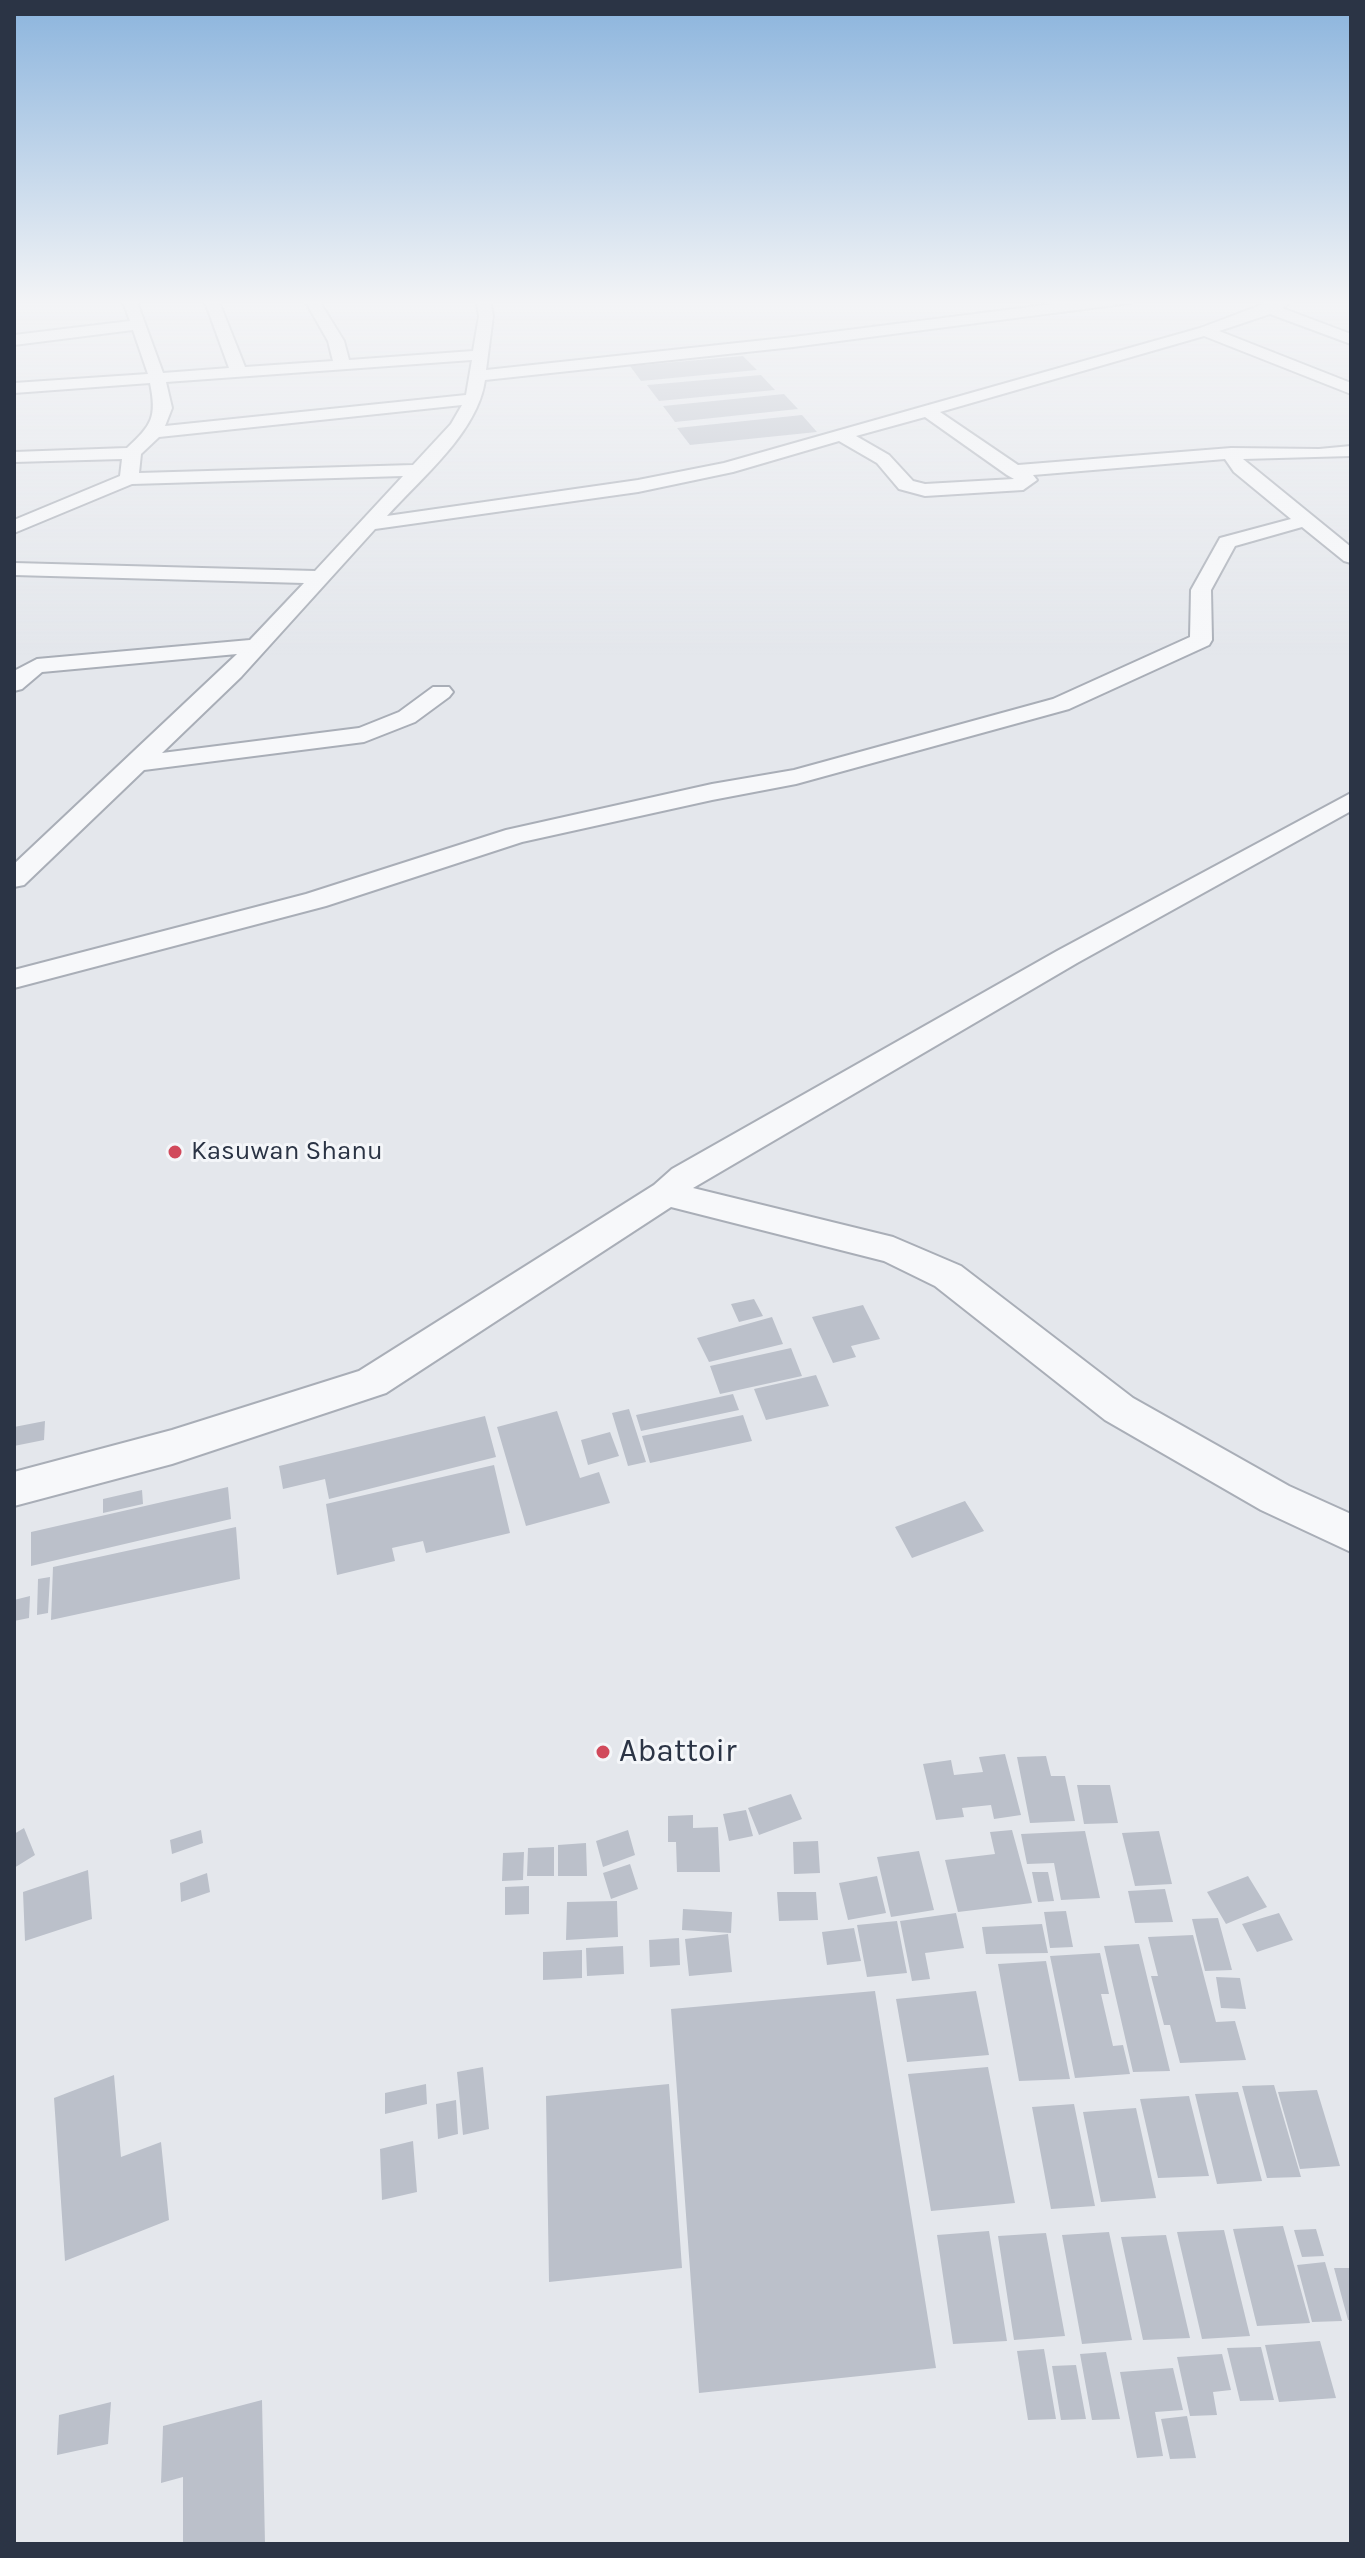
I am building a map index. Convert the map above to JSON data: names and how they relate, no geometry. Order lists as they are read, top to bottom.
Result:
{
  "places": ["Kasuwan Shanu", "Abattoir"]
}
